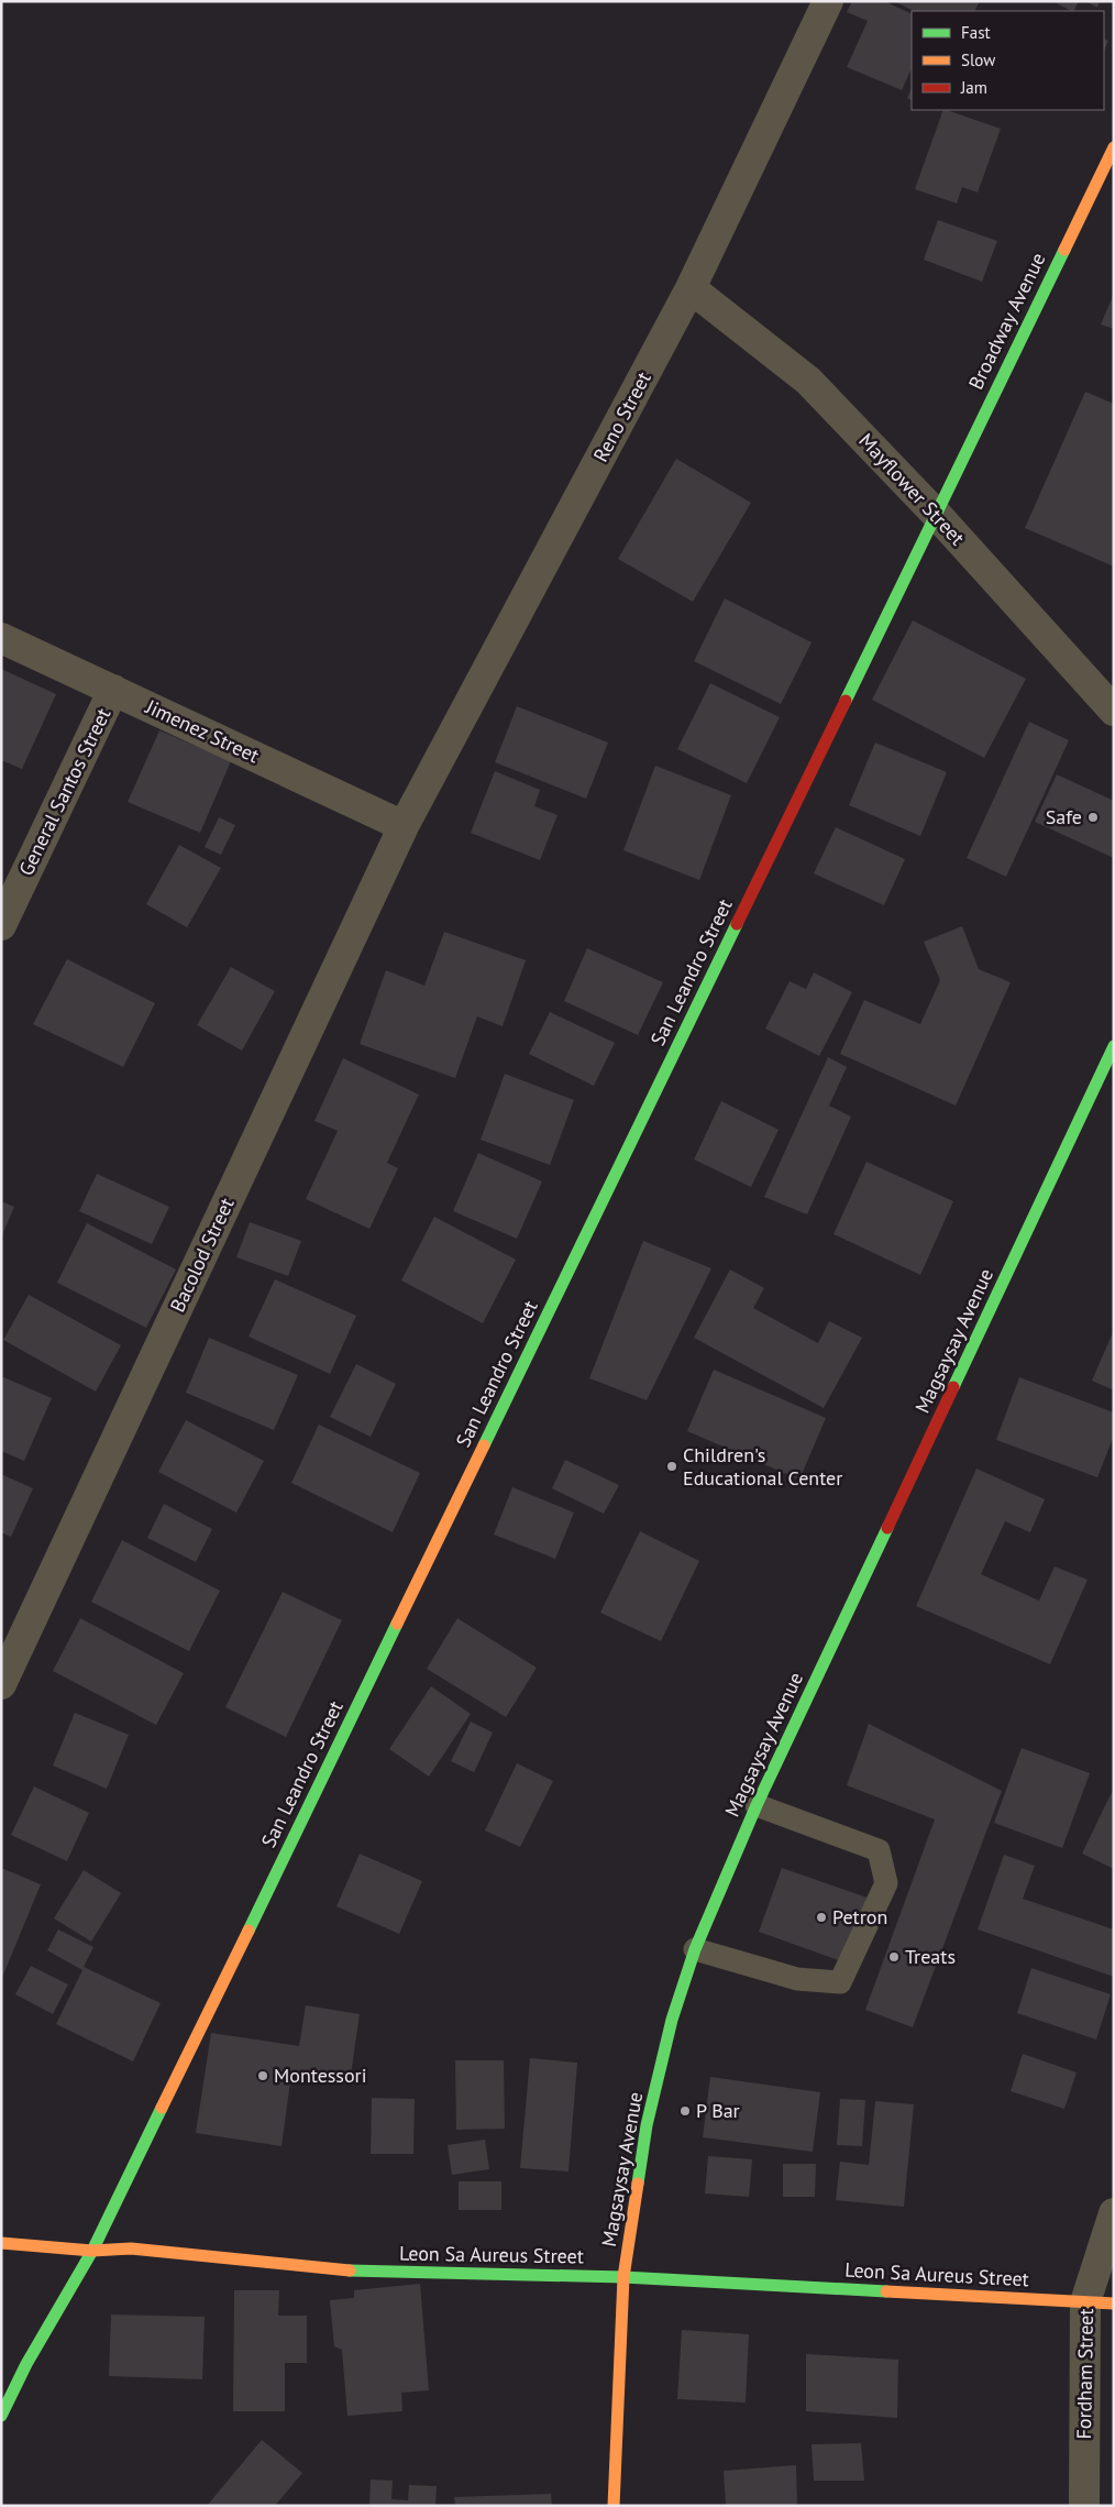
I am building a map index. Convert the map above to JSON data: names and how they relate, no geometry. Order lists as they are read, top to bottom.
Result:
{
  "streets": {
    "street": [
      "Broadway Avenue",
      "Reno Street",
      "Mayflower Street",
      "Jimenez Street",
      "General Santos Street",
      "San Leandro Street",
      "Bacolod Street",
      "Magsaysay Avenue",
      "Leon Sa Aureus Street",
      "Fordham Street"
    ]
  },
  "crossings": [
    ["Broadway Avenue", "Mayflower Street"],
    ["Broadway Avenue", "San Leandro Street"],
    ["Reno Street", "Mayflower Street"],
    ["Reno Street", "Jimenez Street"],
    ["Reno Street", "Bacolod Street"],
    ["Mayflower Street", "San Leandro Street"],
    ["Jimenez Street", "General Santos Street"],
    ["Jimenez Street", "Bacolod Street"],
    ["San Leandro Street", "Leon Sa Aureus Street"],
    ["Magsaysay Avenue", "Leon Sa Aureus Street"],
    ["Leon Sa Aureus Street", "Fordham Street"]
  ],
  "places": [
    "Safe",
    "Children's Educational Center",
    "Petron",
    "Treats",
    "Montessori",
    "P Bar"
  ],
  "legend": ["Fast", "Slow", "Jam"]
}
